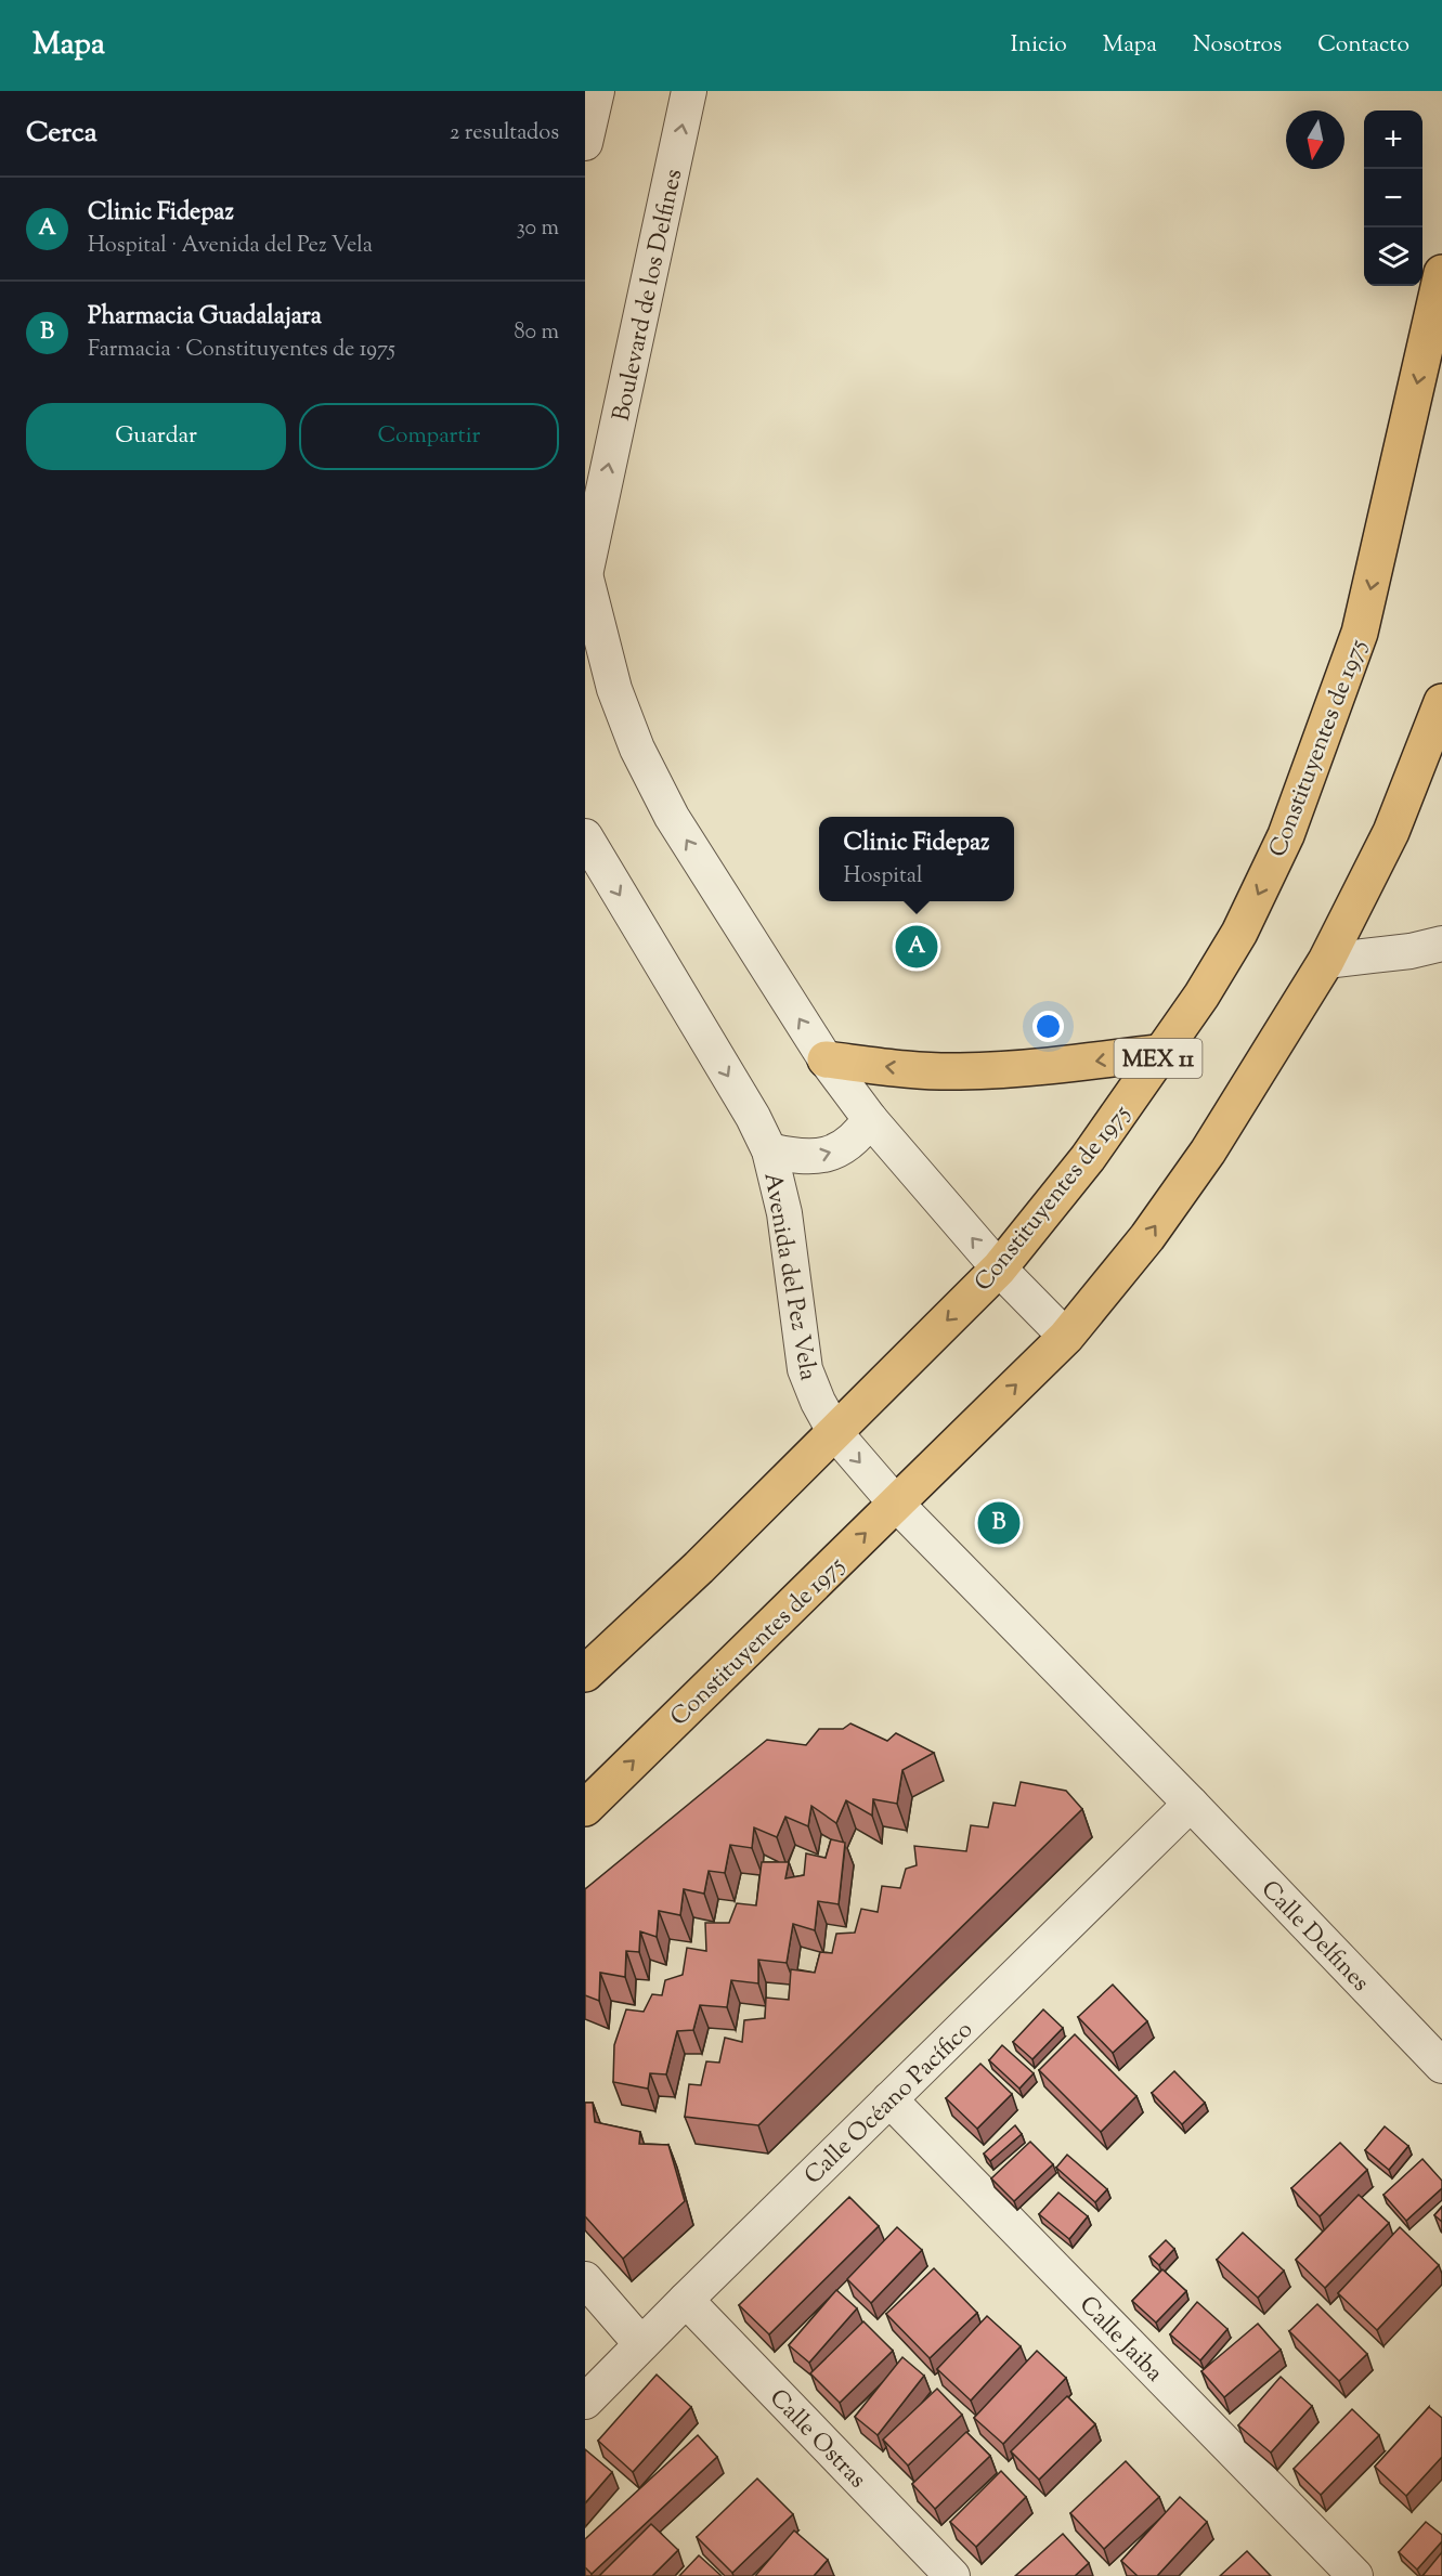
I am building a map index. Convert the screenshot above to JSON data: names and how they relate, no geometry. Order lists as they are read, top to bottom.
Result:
{
  "streets": {
    "main road": ["Constituyentes de 1975", "MEX 11"],
    "street": [
      "Boulevard de los Delfines",
      "Avenida del Pez Vela",
      "Calle Delfines",
      "Calle Océano Pacífico",
      "Calle Jaiba",
      "Calle Ostras"
    ]
  },
  "crossings": [
    ["Constituyentes de 1975", "Avenida del Pez Vela"],
    ["Constituyentes de 1975", "Calle Delfines"],
    ["Avenida del Pez Vela", "Calle Delfines"],
    ["Calle Delfines", "Calle Océano Pacífico"],
    ["Calle Océano Pacífico", "Calle Jaiba"],
    ["Calle Océano Pacífico", "Calle Ostras"]
  ],
  "one_way": ["Boulevard de los Delfines"],
  "north": "bottom",
  "page": {
    "header": "Mapa",
    "nav": [
      "Inicio",
      "Mapa",
      "Nosotros",
      "Contacto"
    ],
    "heading": ["Cerca", "2 resultados"],
    "map_buttons": ["+", "−"],
    "list": [
      {
        "mark": "A",
        "name": "Clinic Fidepaz",
        "note": "Hospital · Avenida del Pez Vela",
        "value": "30 m"
      },
      {
        "mark": "B",
        "name": "Pharmacia Guadalajara",
        "note": "Farmacia · Constituyentes de 1975",
        "value": "80 m"
      }
    ],
    "buttons": ["Guardar", "Compartir"],
    "popup": ["Clinic Fidepaz", "Hospital"],
    "pins": ["A", "B"]
  }
}
